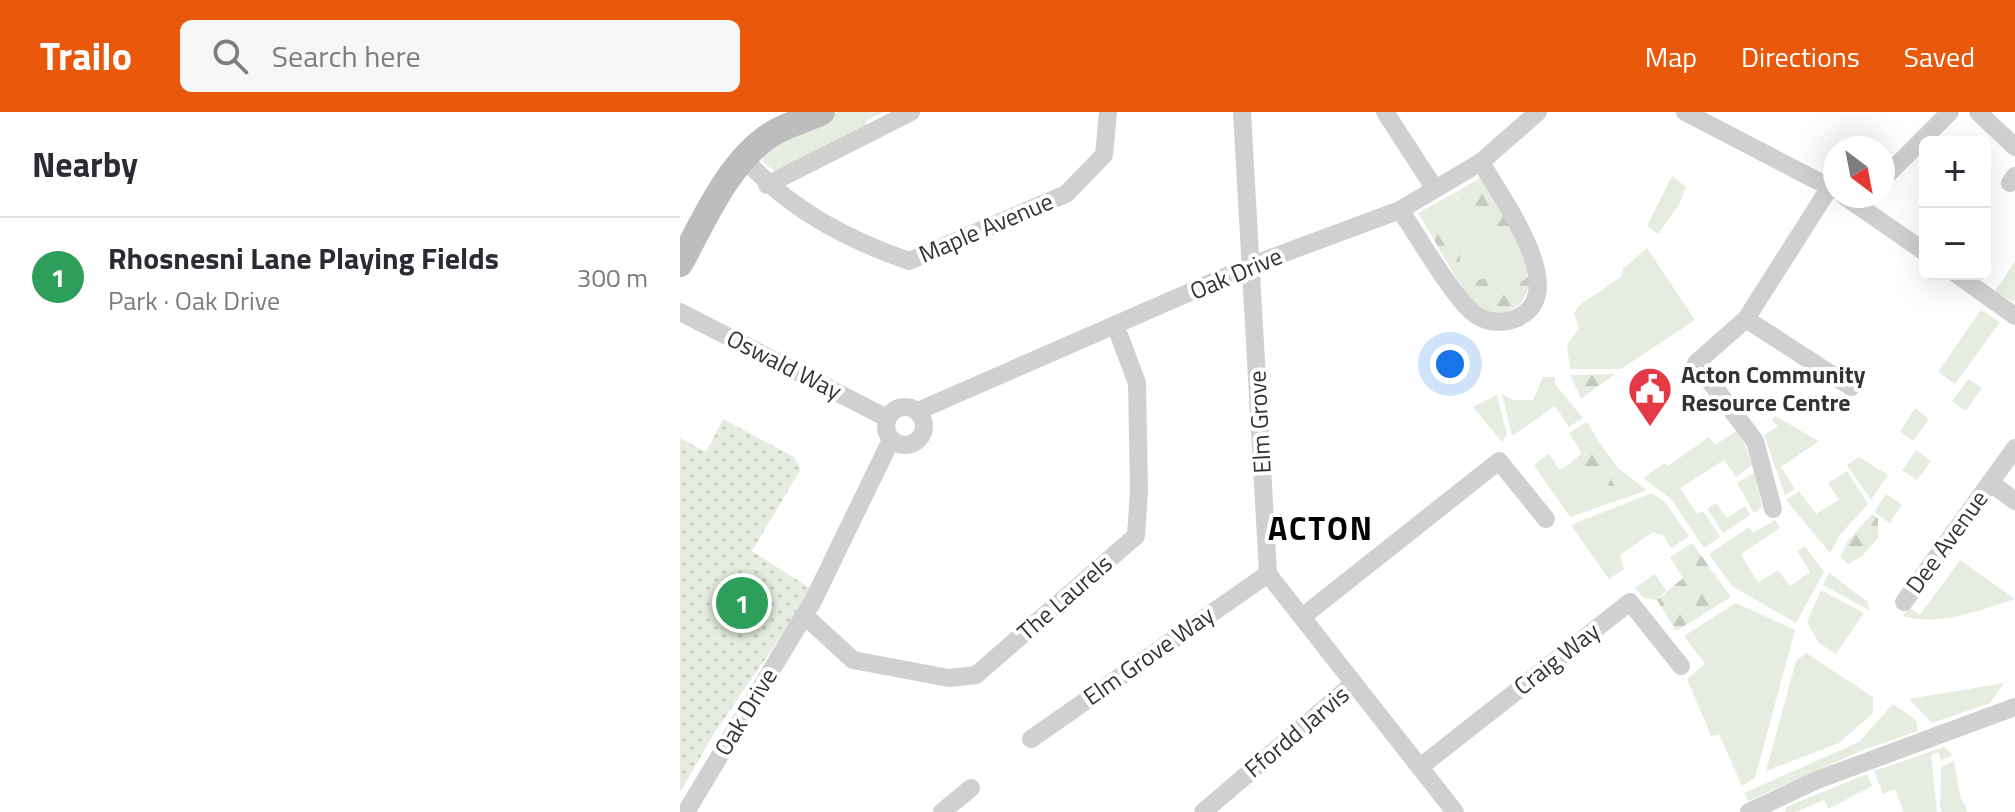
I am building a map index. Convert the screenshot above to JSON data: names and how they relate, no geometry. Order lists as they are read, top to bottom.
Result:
{
  "streets": {
    "street": [
      "Maple Avenue",
      "Oak Drive",
      "Oswald Way",
      "Elm Grove",
      "Dee Avenue",
      "The Laurels",
      "Elm Grove Way",
      "Craig Way",
      "Ffordd Jarvis"
    ]
  },
  "crossings": [
    ["Oak Drive", "Oswald Way"],
    ["Oak Drive", "Elm Grove"],
    ["Oak Drive", "The Laurels"],
    ["Elm Grove", "Elm Grove Way"]
  ],
  "districts": ["ACTON"],
  "places": {
    "public building": ["Acton Community Resource Centre"]
  },
  "north": "bottom right",
  "page": {
    "header": "Trailo",
    "search": "Search here",
    "nav": ["Map", "Directions", "Saved"],
    "heading": "Nearby",
    "map_buttons": ["+", "−"],
    "list": [
      {
        "mark": "1",
        "name": "Rhosnesni Lane Playing Fields",
        "note": "Park · Oak Drive",
        "value": "300 m"
      }
    ],
    "pins": "1"
  }
}
